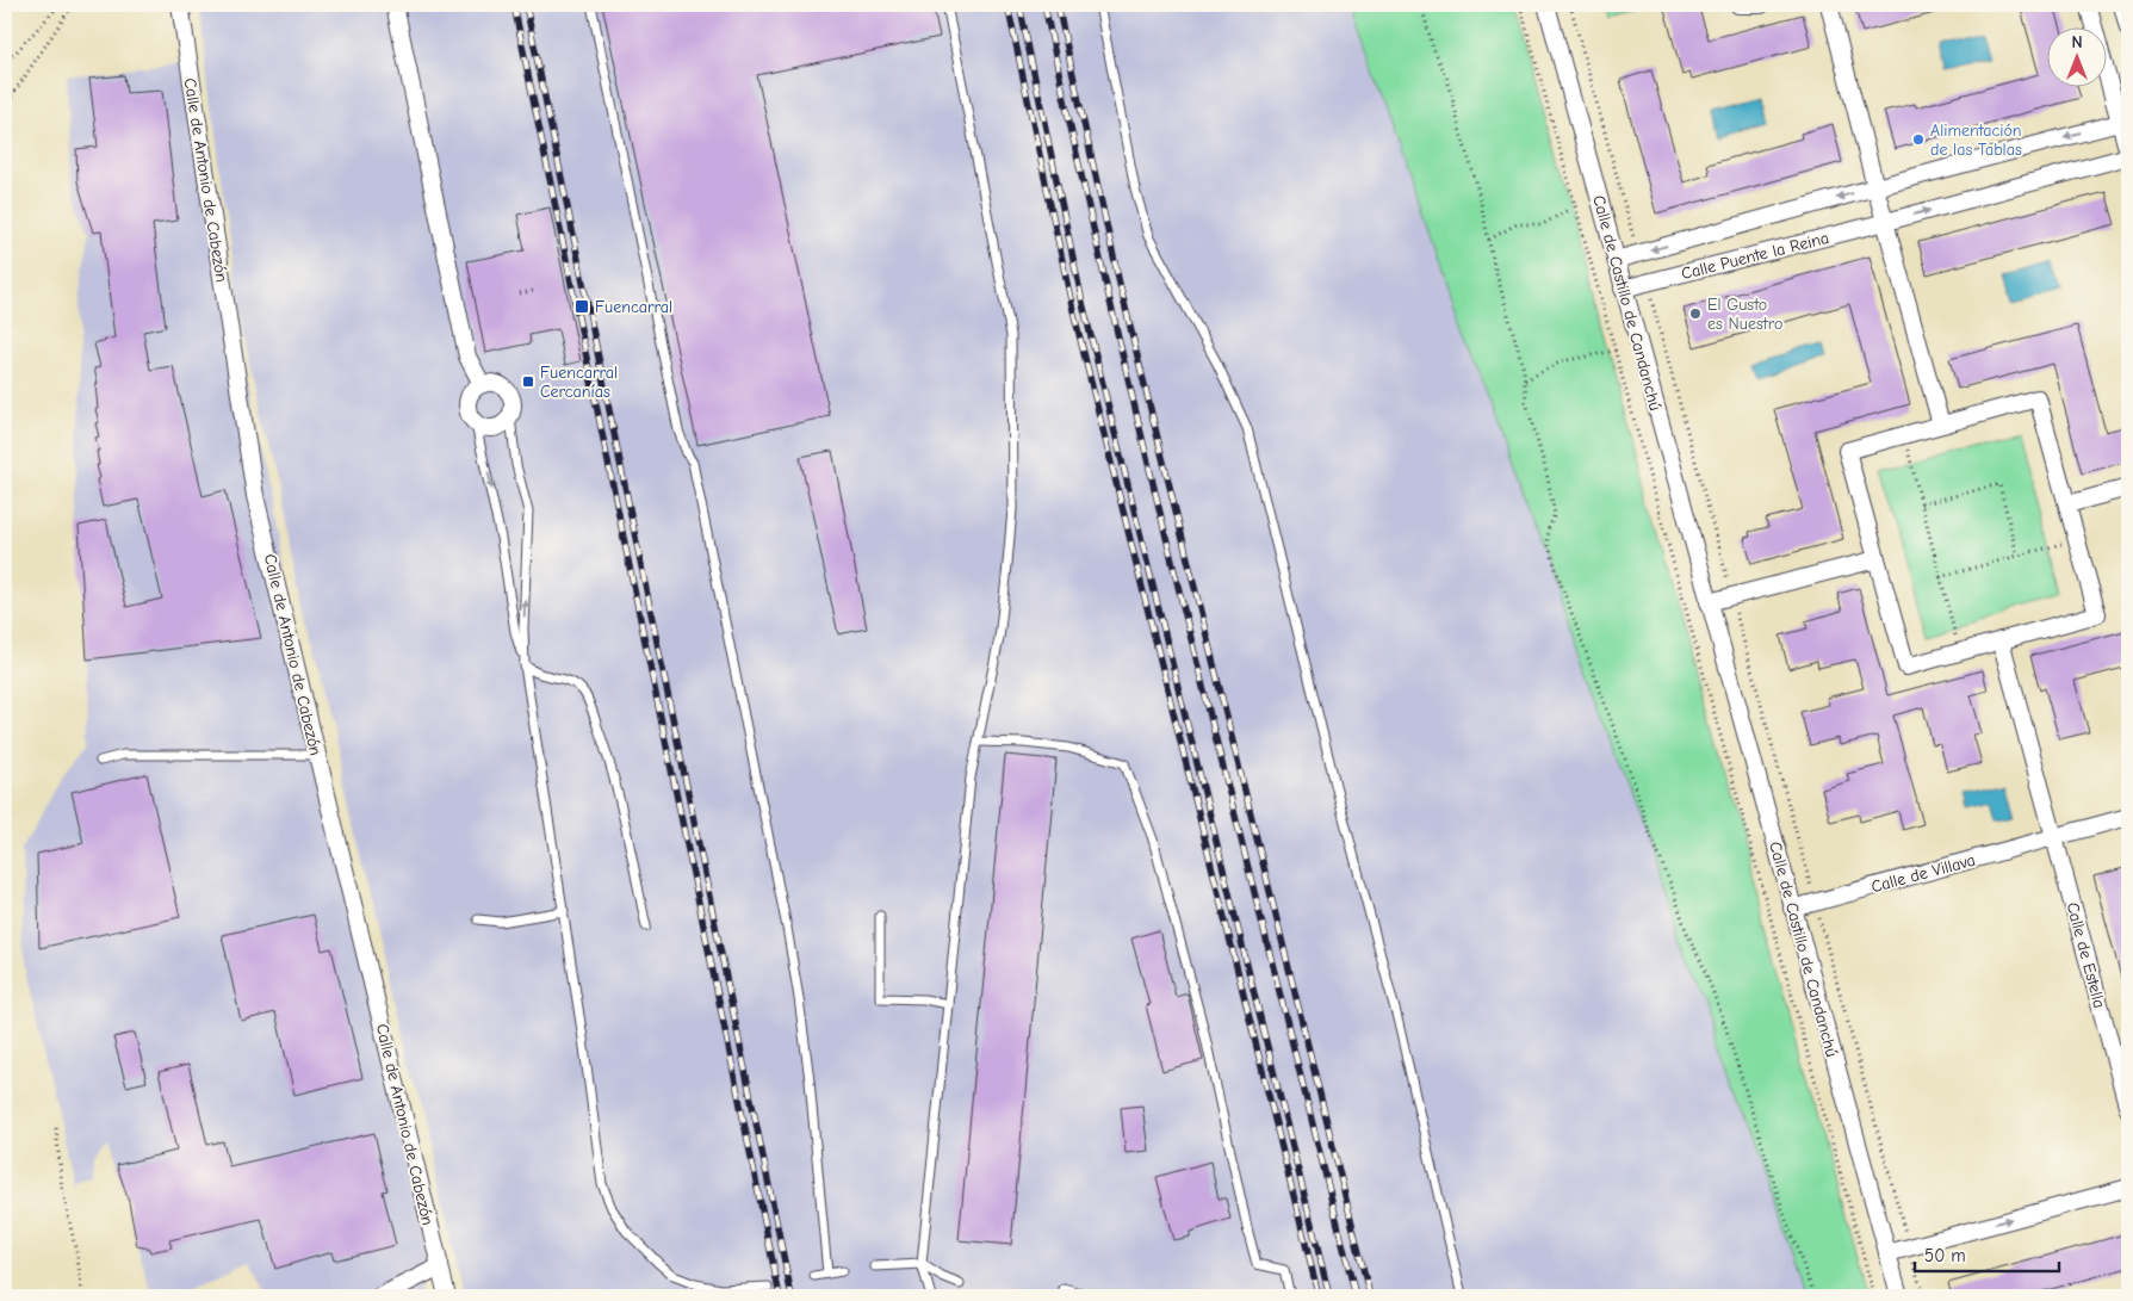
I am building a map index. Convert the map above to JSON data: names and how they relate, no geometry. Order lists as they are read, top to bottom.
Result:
{
  "streets": {
    "street": [
      "Calle de Antonio de Cabezón",
      "Calle Puente la Reina",
      "Calle de Castillo de Candanchú",
      "Calle de Villava",
      "Calle de Estella"
    ]
  },
  "crossings": [
    ["Calle Puente la Reina", "Calle de Castillo de Candanchú"],
    ["Calle de Castillo de Candanchú", "Calle de Villava"],
    ["Calle de Villava", "Calle de Estella"]
  ],
  "places": {
    "other": ["Alimentación de las Tablas", "El Gusto es Nuestro"],
    "transit": ["Fuencarral", "Fuencarral Cercanías"]
  },
  "scale_bar": "50 m",
  "north": "top"
}
